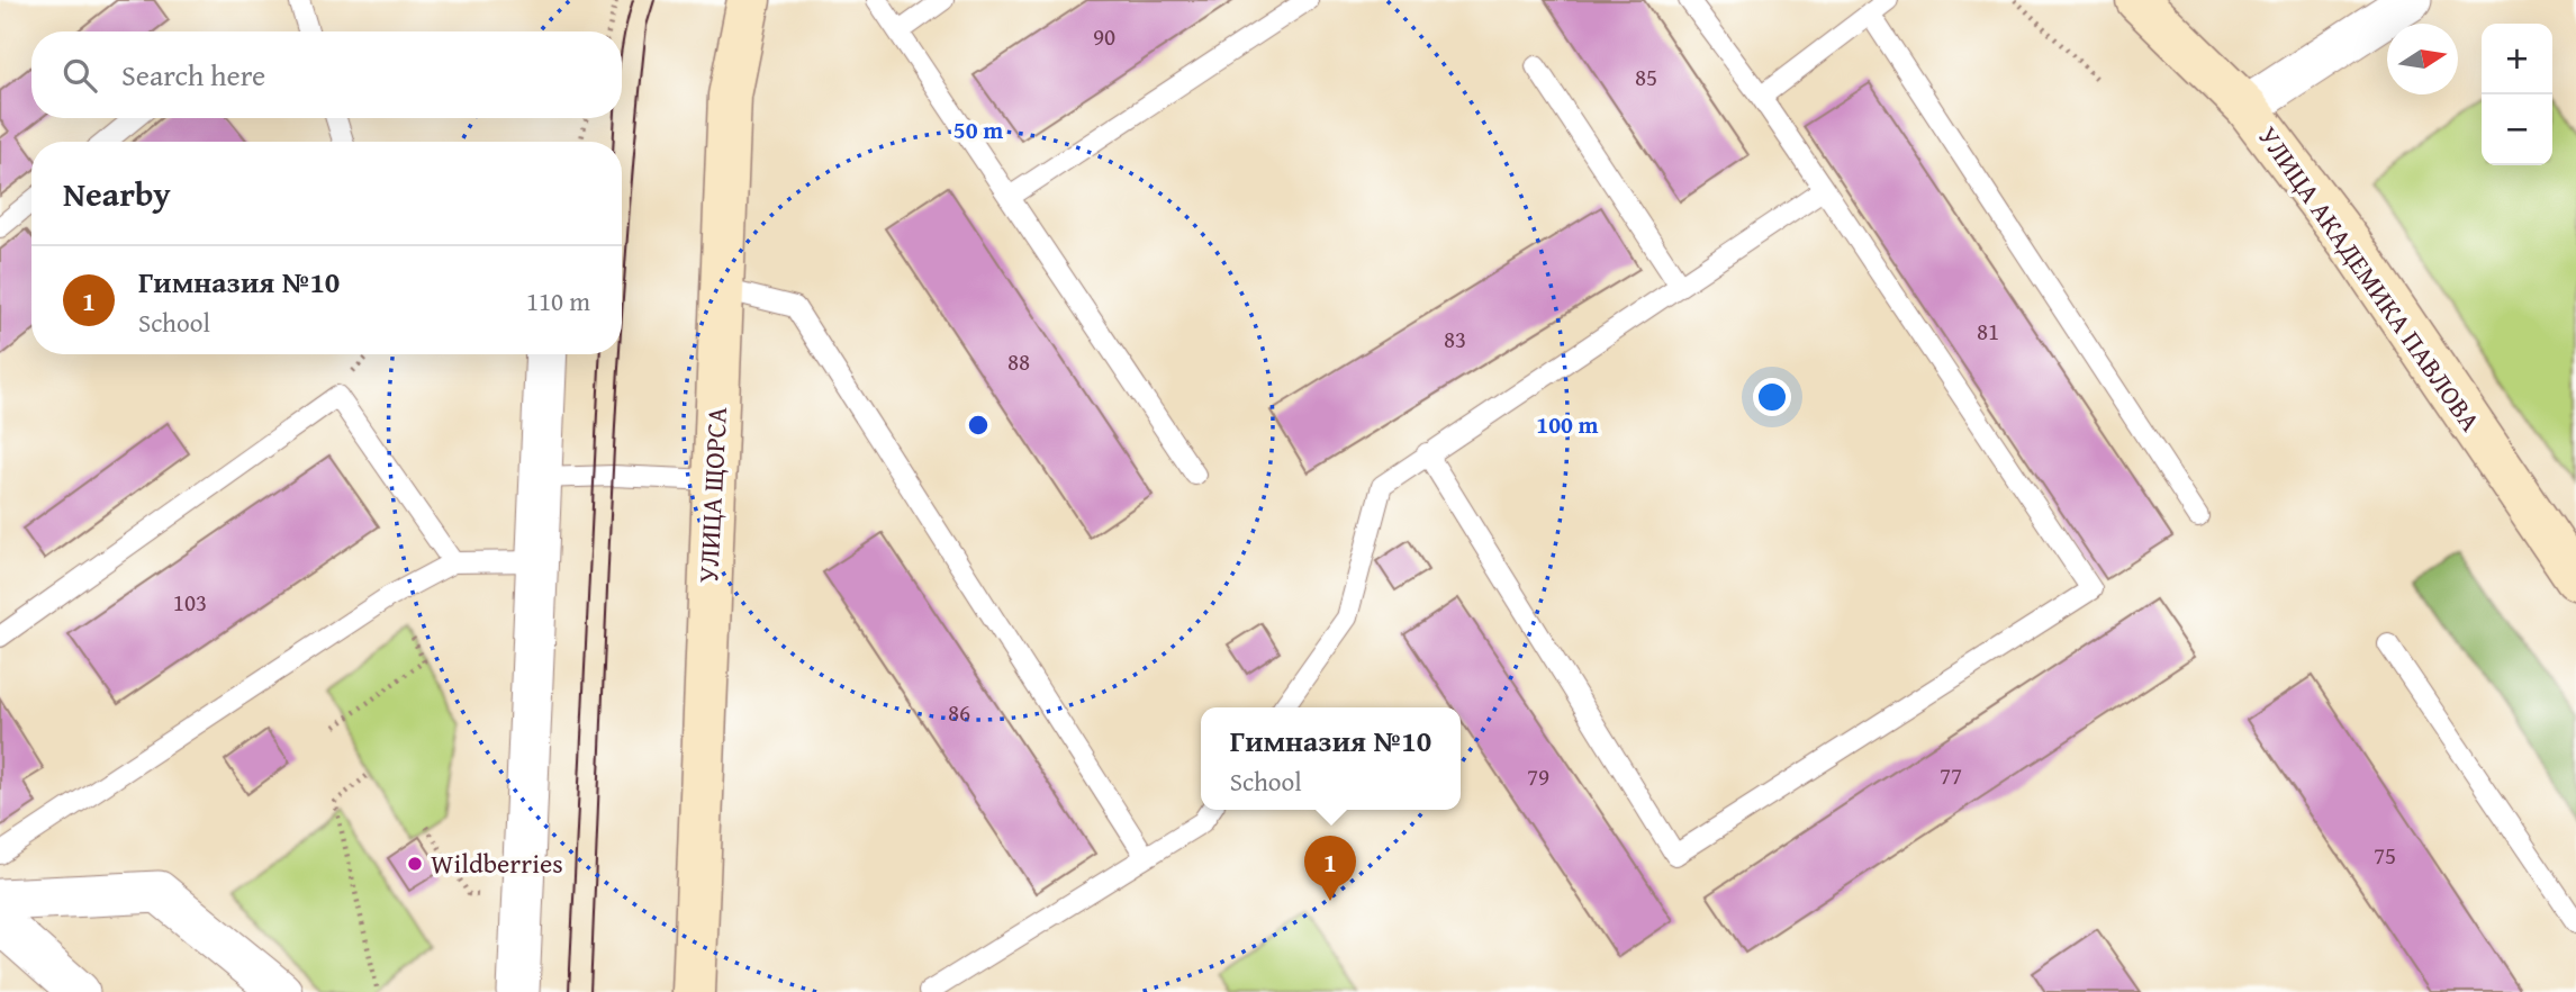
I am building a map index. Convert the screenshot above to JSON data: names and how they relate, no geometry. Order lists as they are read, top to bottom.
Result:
{
  "streets": {
    "main road": ["УЛИЦА АКАДЕМИКА ПАВЛОВА", "УЛИЦА ЩОРСА"]
  },
  "places": ["Wildberries"],
  "house_numbers": [
    "90",
    "85",
    "81",
    "83",
    "88",
    "103",
    "86",
    "77",
    "79",
    "75"
  ],
  "north": "right",
  "page": {
    "map_buttons": ["+", "−"],
    "search": "Search here",
    "heading": "Nearby",
    "list": [
      {
        "mark": "1",
        "name": "Гимназия №10",
        "note": "School",
        "value": "110 m"
      }
    ],
    "popup": ["Гимназия №10", "School"],
    "pins": "1"
  },
  "rings": ["50 m", "100 m"]
}
